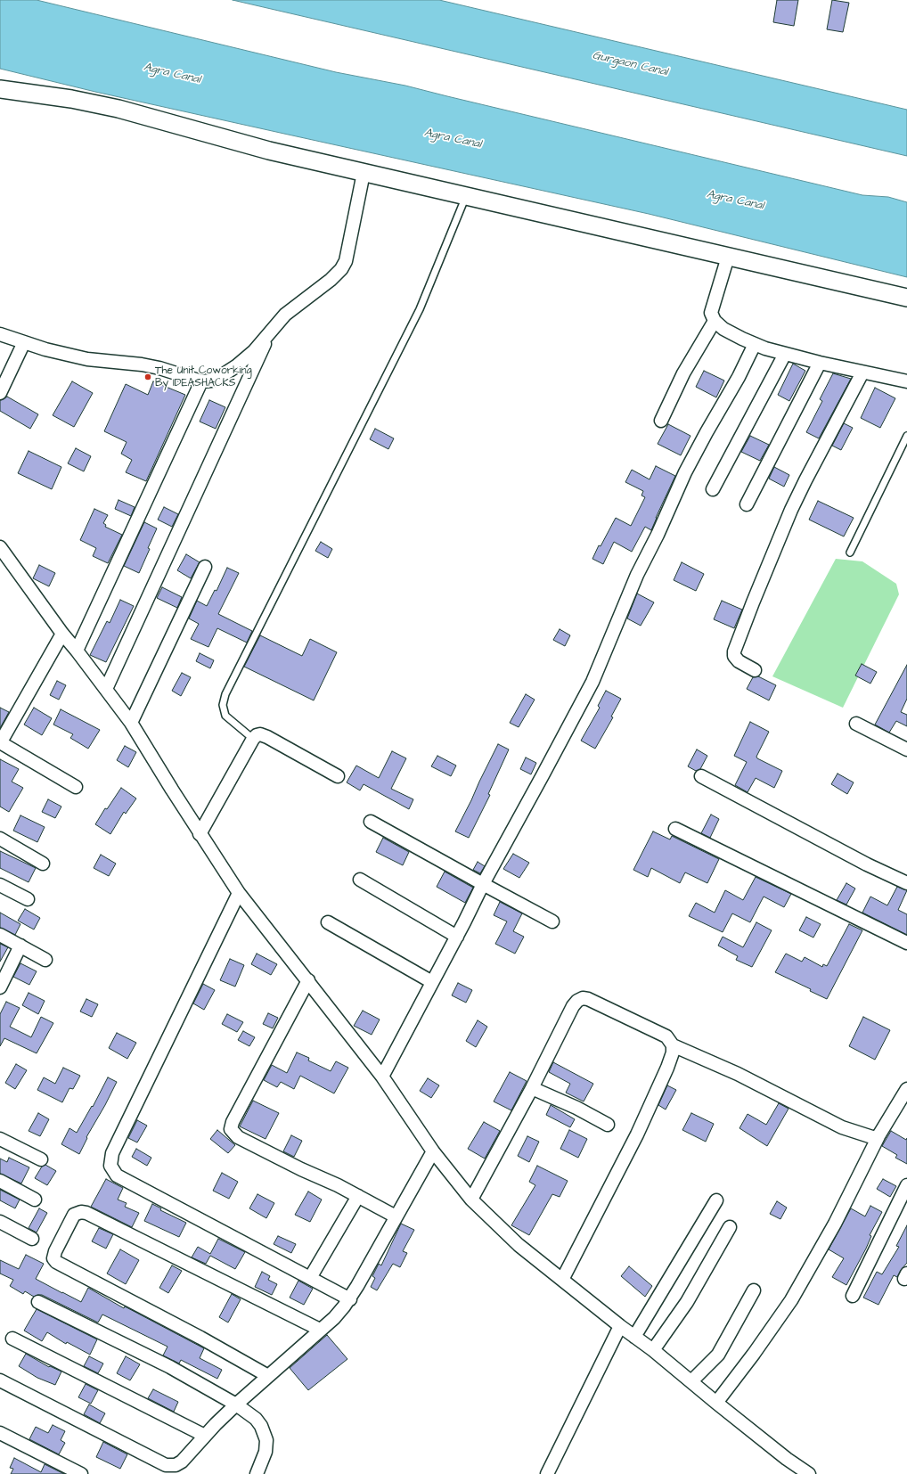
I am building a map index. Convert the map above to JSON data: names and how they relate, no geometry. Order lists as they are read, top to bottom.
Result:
{
  "water": ["Gurgaon Canal", "Agra Canal"],
  "places": ["The Unit Coworking By IDEASHACKS"]
}
